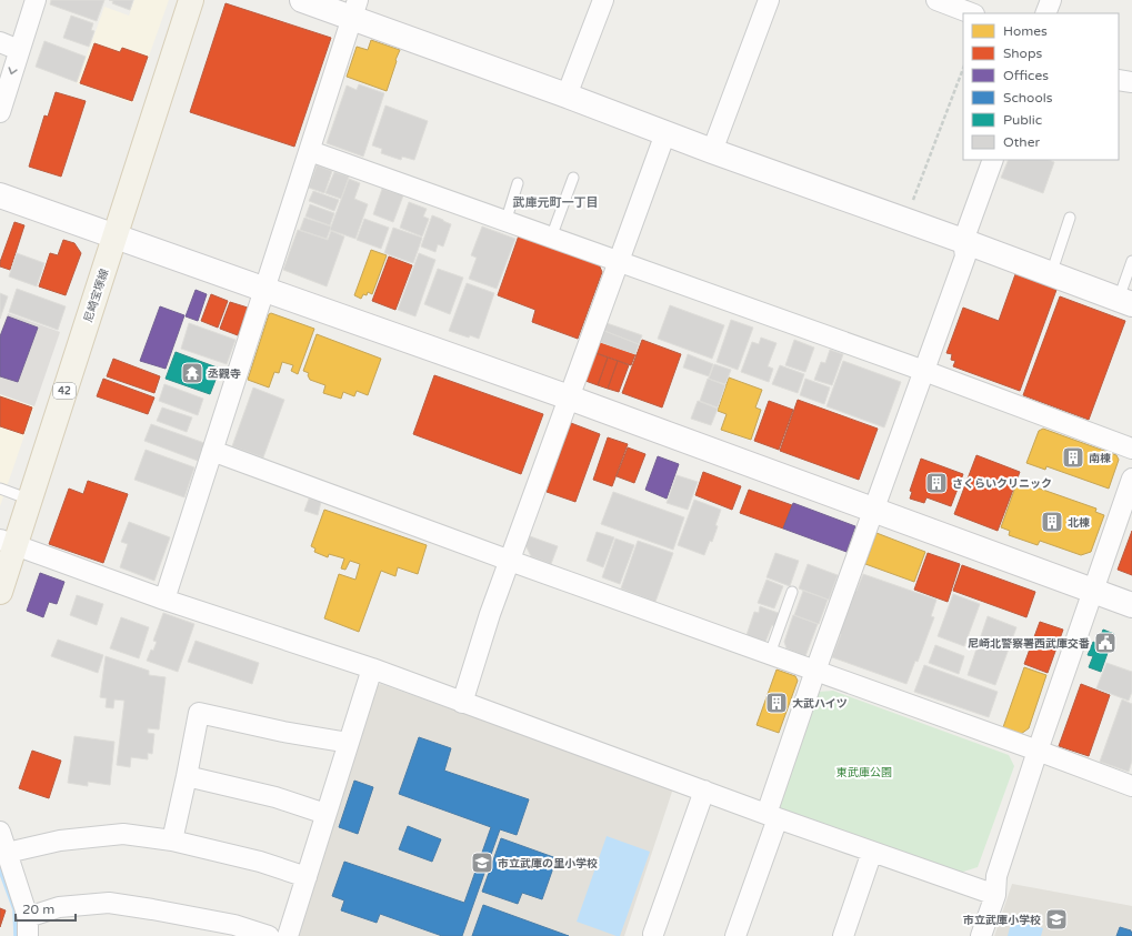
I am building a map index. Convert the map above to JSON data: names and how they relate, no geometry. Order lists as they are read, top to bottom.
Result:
{
  "streets": {
    "main road": ["尼崎宝塚線", "42"]
  },
  "districts": ["武庫元町一丁目"],
  "parks": ["東武庫公園"],
  "places": {
    "temple": ["丞觀寺"],
    "building": [
      "南棟",
      "さくらいクリニック",
      "北棟",
      "大武ハイツ"
    ],
    "public building": ["尼崎北警察署西武庫交番"],
    "school or university": ["市立武庫の里小学校", "市立武庫小学校"]
  },
  "legend": [
    "Homes",
    "Shops",
    "Offices",
    "Schools",
    "Public",
    "Other"
  ],
  "scale_bar": "20 m"
}
